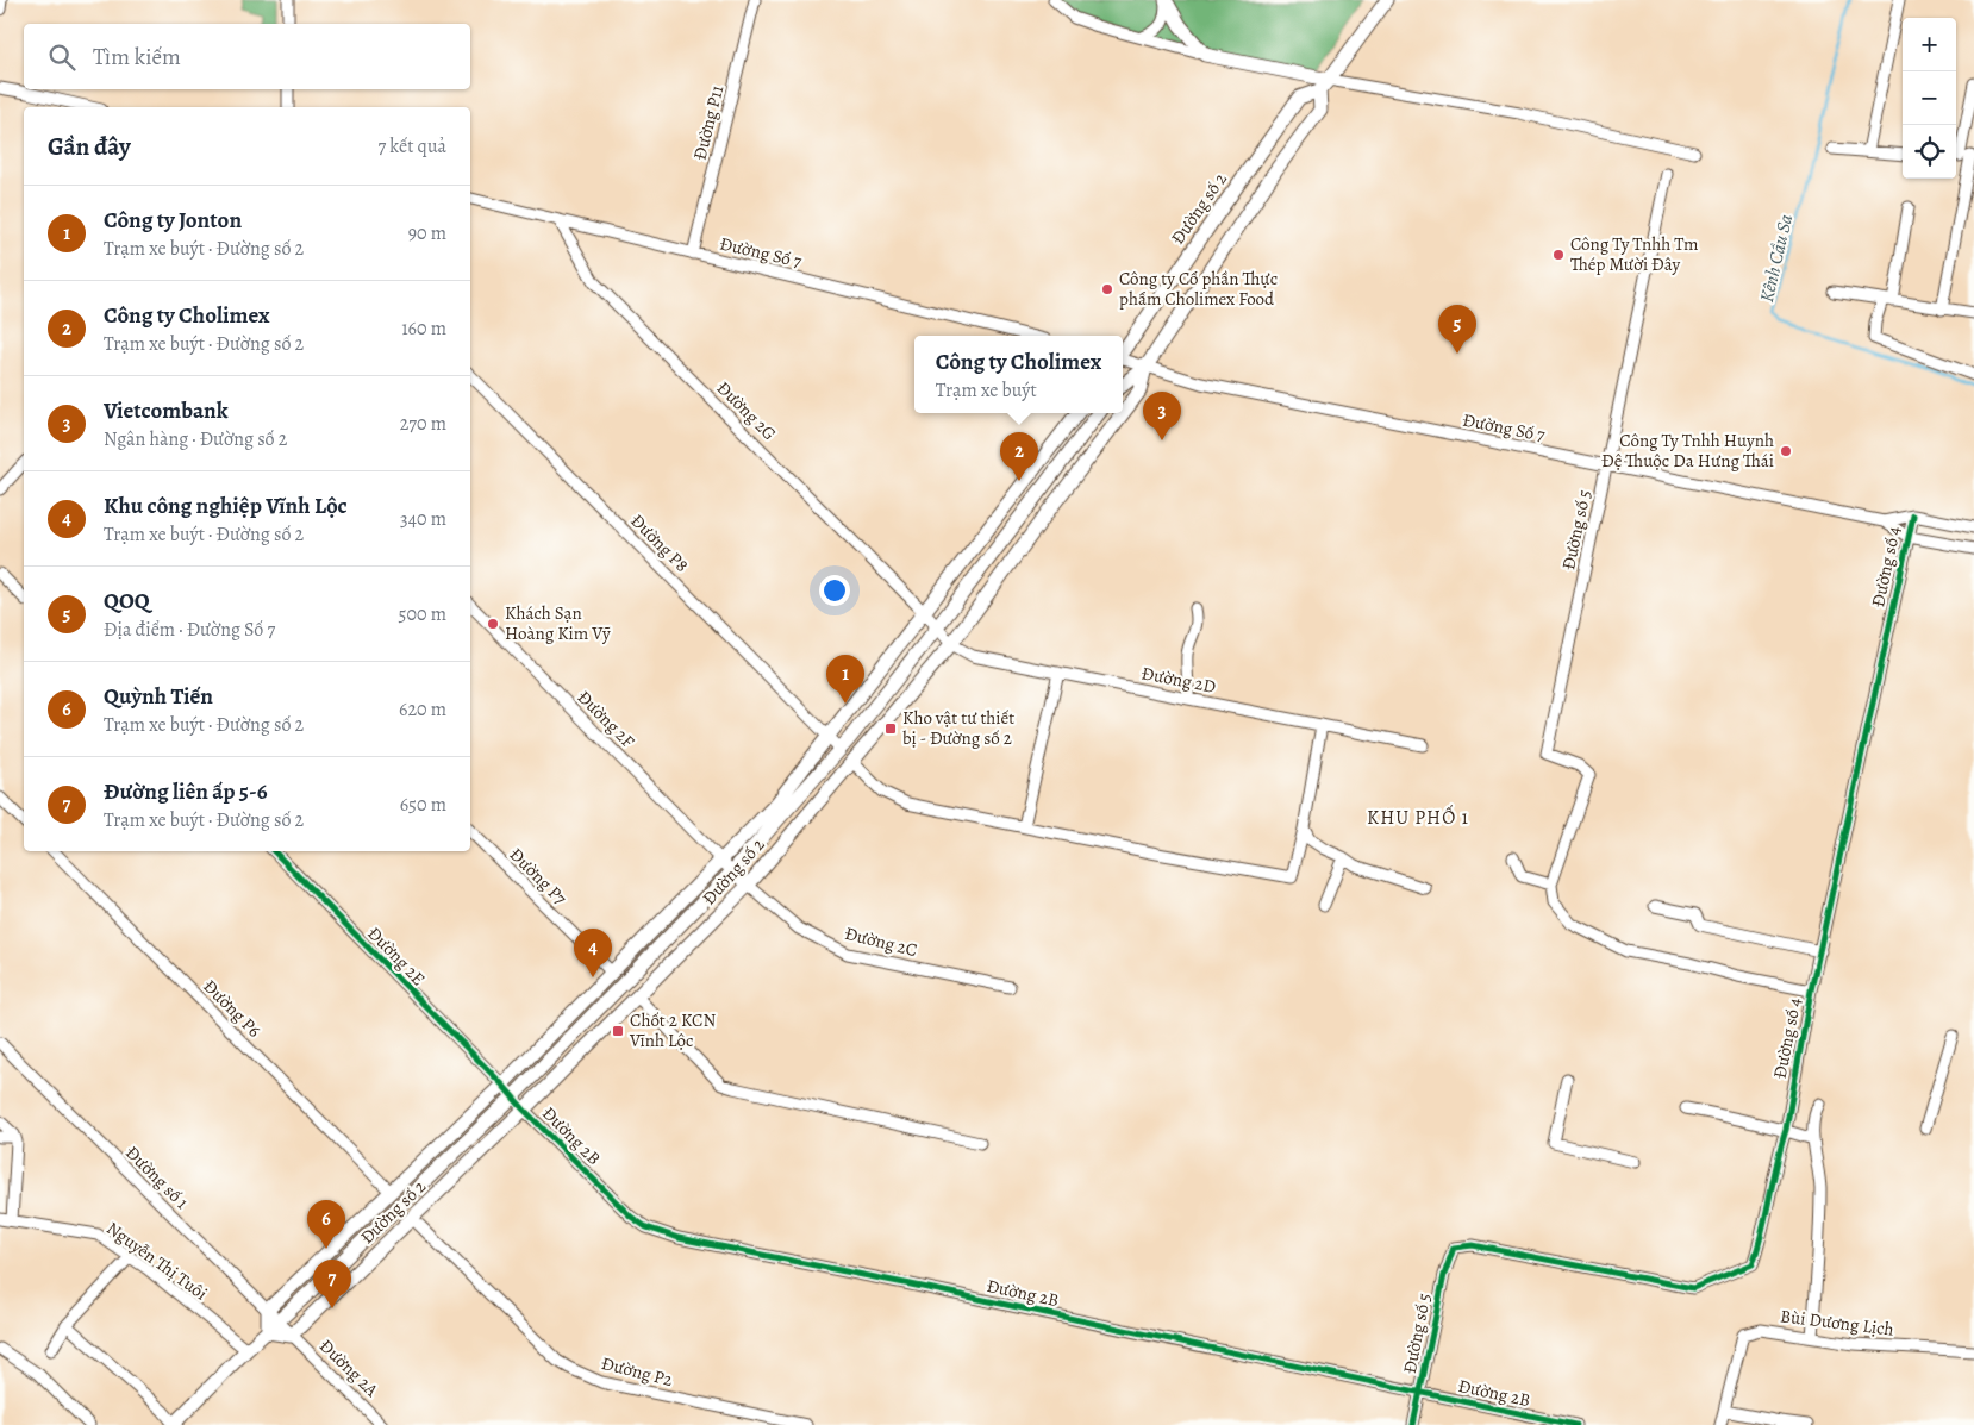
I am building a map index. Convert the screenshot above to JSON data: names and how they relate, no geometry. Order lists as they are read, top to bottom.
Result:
{
  "streets": {
    "main road": ["Đường số 2"],
    "street": [
      "Đường P11",
      "Đường Số 7",
      "Đường 2G",
      "Đường số 5",
      "Đường P8",
      "Đường số 4",
      "Đường 2D",
      "Đường 2F",
      "Đường P7",
      "Đường 2C",
      "Đường 2E",
      "Đường P6",
      "Đường 2B",
      "Đường số 1",
      "Nguyễn Thị Tuôi",
      "Bùi Dương Lịch",
      "Đường 2A",
      "Đường P2"
    ]
  },
  "crossings": [
    ["Đường P11", "Đường Số 7"],
    ["Đường số 2", "Đường Số 7"],
    ["Đường số 2", "Đường 2G"],
    ["Đường số 2", "Đường P8"],
    ["Đường số 2", "Đường 2D"],
    ["Đường số 2", "Đường 2F"],
    ["Đường số 2", "Đường P7"],
    ["Đường số 2", "Đường 2C"],
    ["Đường số 2", "Đường 2E"],
    ["Đường số 2", "Đường P6"],
    ["Đường số 2", "Đường 2B"],
    ["Đường số 2", "Đường số 1"],
    ["Đường số 2", "Nguyễn Thị Tuôi"],
    ["Đường số 2", "Đường 2A"],
    ["Đường số 2", "Đường P2"],
    ["Đường Số 7", "Đường 2G"],
    ["Đường Số 7", "Đường số 5"],
    ["Đường Số 7", "Đường số 4"],
    ["Đường 2G", "Đường 2D"],
    ["Đường số 5", "Đường số 4"],
    ["Đường số 5", "Đường 2B"],
    ["Đường 2F", "Đường 2C"],
    ["Đường 2E", "Đường 2B"],
    ["Đường số 1", "Đường 2A"]
  ],
  "districts": ["KHU PHỐ 1"],
  "water": ["Kênh Cầu Sa"],
  "places": {
    "other": [
      "Công Ty Tnhh Tm Thép Mười Đây",
      "Công ty Cổ phần Thực phẩm Cholimex Food",
      "Công Ty Tnhh Huynh Đệ Thuộc Da Hưng Thái",
      "Khách Sạn Hoàng Kim Vỹ"
    ],
    "transit": ["Kho vật tư thiết bị - Đường số 2", "Chốt 2 KCN Vĩnh Lộc"]
  },
  "page": {
    "map_buttons": ["+", "−"],
    "search": "Tìm kiếm",
    "heading": ["Gần đây", "7 kết quả"],
    "list": [
      {
        "mark": "1",
        "name": "Công ty Jonton",
        "note": "Trạm xe buýt · Đường số 2",
        "value": "90 m"
      },
      {
        "mark": "2",
        "name": "Công ty Cholimex",
        "note": "Trạm xe buýt · Đường số 2",
        "value": "160 m"
      },
      {
        "mark": "3",
        "name": "Vietcombank",
        "note": "Ngân hàng · Đường số 2",
        "value": "270 m"
      },
      {
        "mark": "4",
        "name": "Khu công nghiệp Vĩnh Lộc",
        "note": "Trạm xe buýt · Đường số 2",
        "value": "340 m"
      },
      {
        "mark": "5",
        "name": "QOQ",
        "note": "Địa điểm · Đường Số 7",
        "value": "500 m"
      },
      {
        "mark": "6",
        "name": "Quỳnh Tiến",
        "note": "Trạm xe buýt · Đường số 2",
        "value": "620 m"
      },
      {
        "mark": "7",
        "name": "Đường liên ấp 5-6",
        "note": "Trạm xe buýt · Đường số 2",
        "value": "650 m"
      }
    ],
    "pins": [
      "5",
      "3",
      "2",
      "1",
      "4",
      "6",
      "7"
    ],
    "popup": ["Công ty Cholimex", "Trạm xe buýt"]
  }
}
